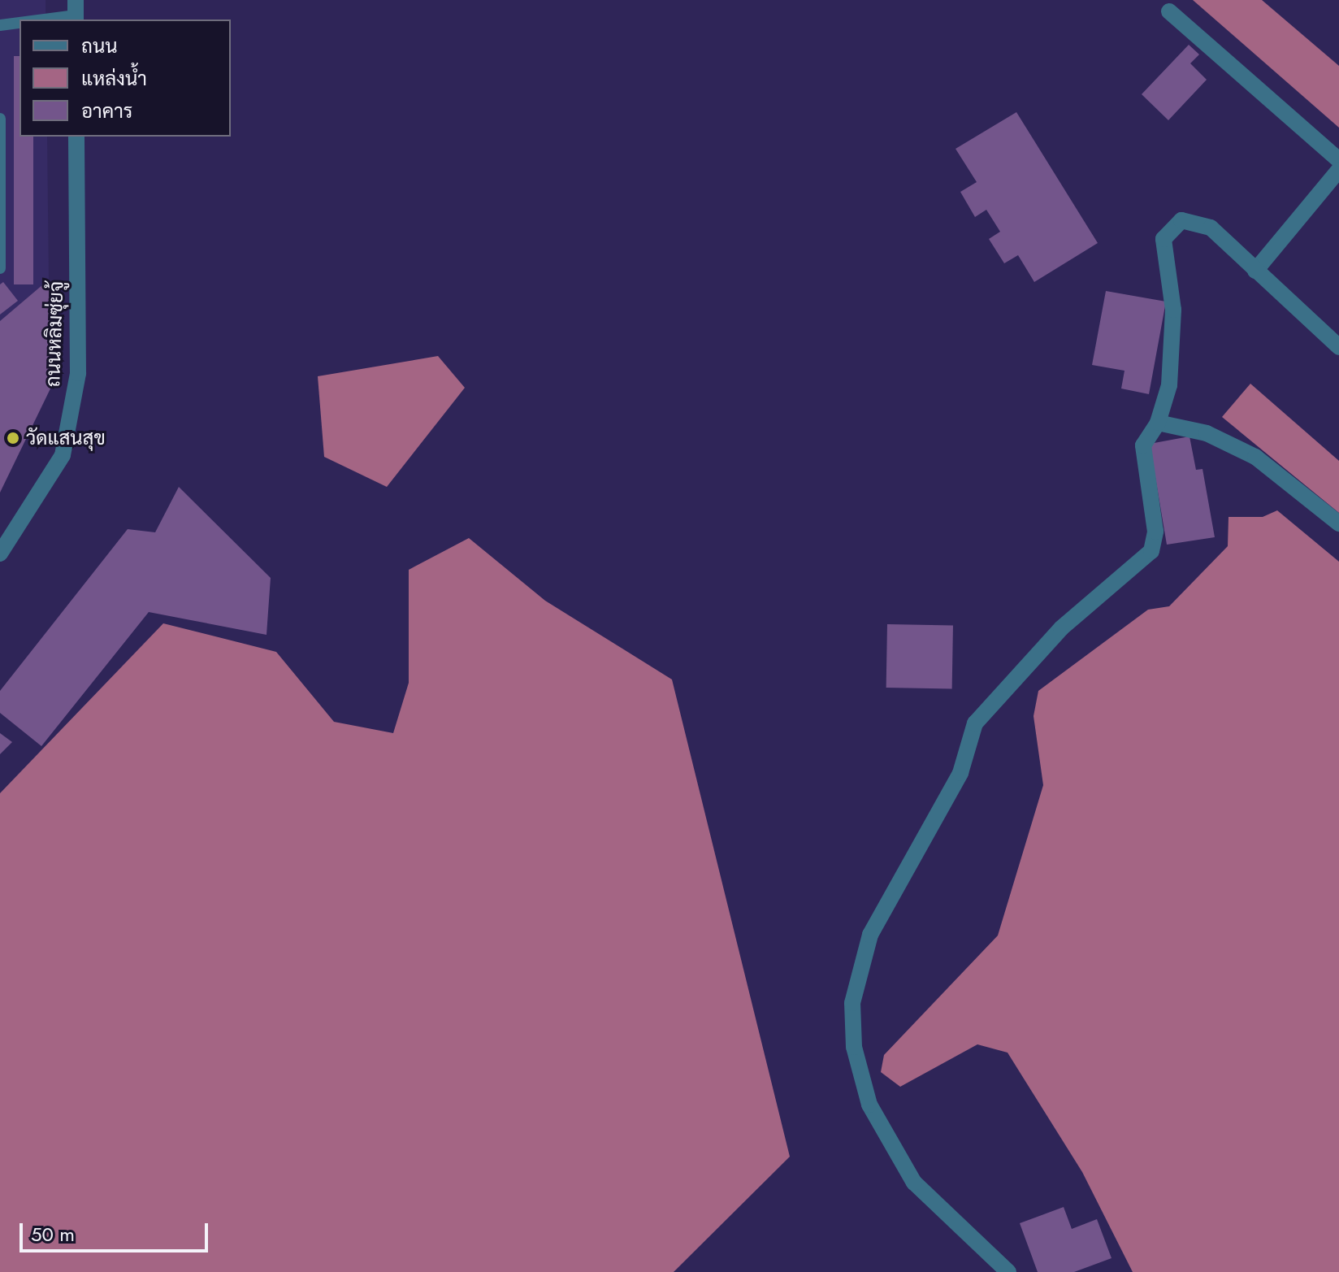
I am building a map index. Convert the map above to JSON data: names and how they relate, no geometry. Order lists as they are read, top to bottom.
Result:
{
  "streets": {
    "street": ["ถนนหลิมซุ่ยจู้"]
  },
  "places": ["วัดแสนสุข"],
  "legend": ["ถนน", "แหล่งน้ำ", "อาคาร"],
  "scale_bar": "50 m"
}
